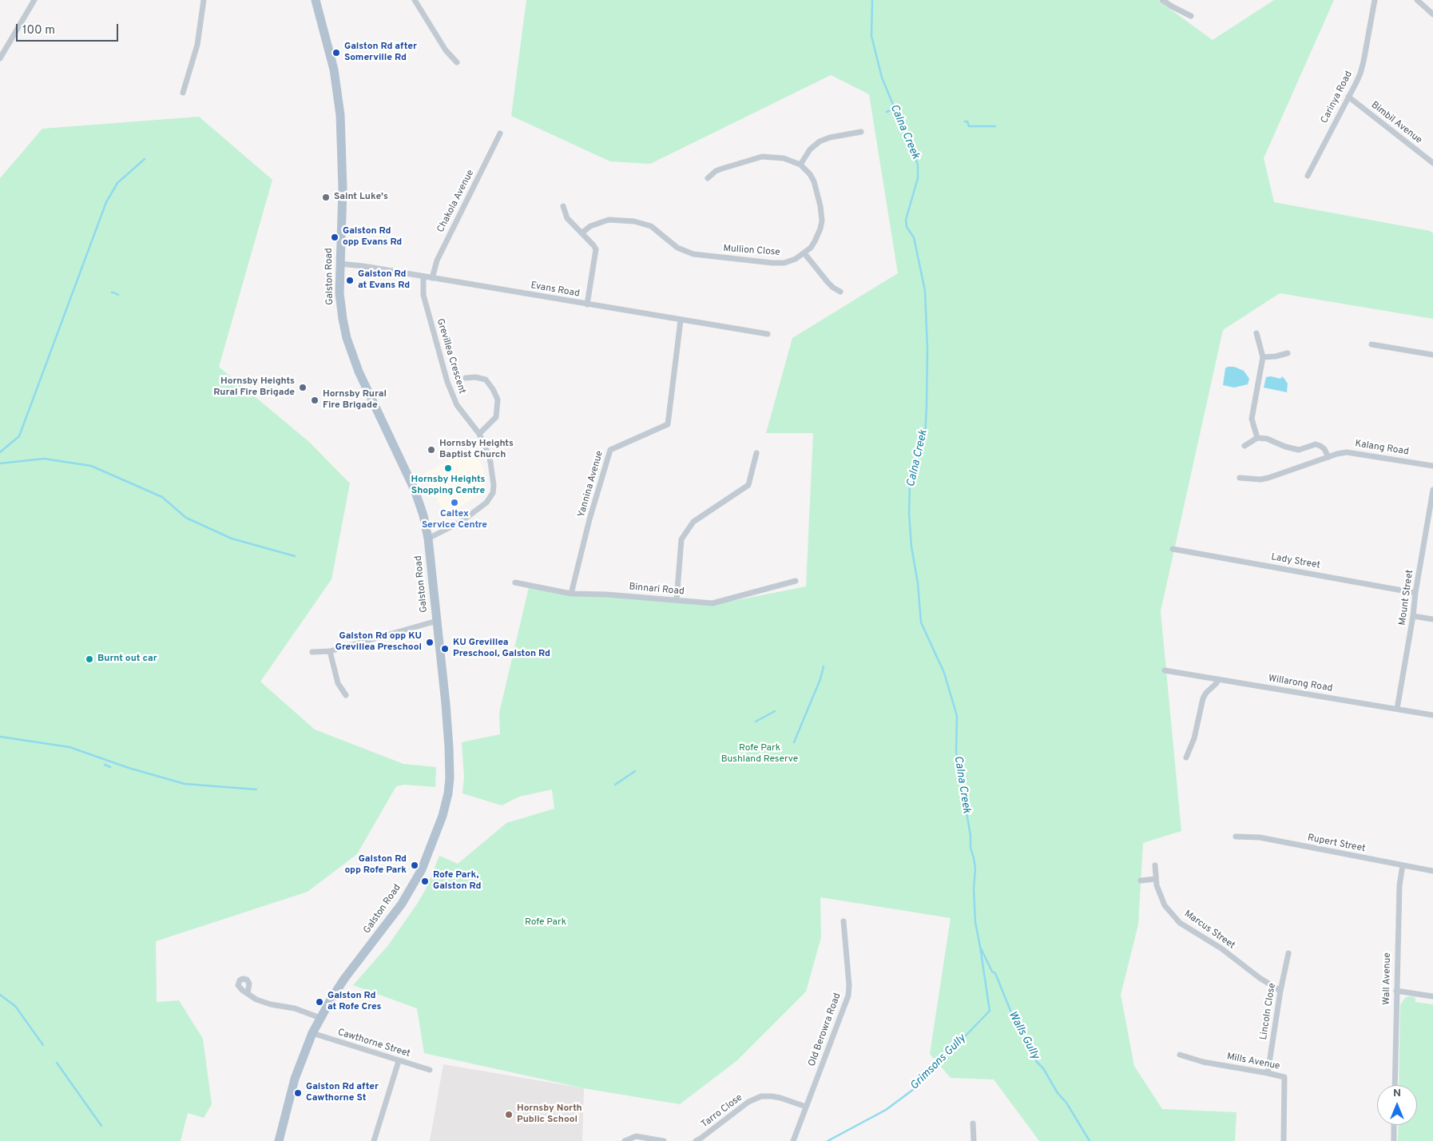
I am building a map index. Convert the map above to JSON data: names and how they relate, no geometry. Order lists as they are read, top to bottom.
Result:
{
  "streets": {
    "main road": ["Galston Road"],
    "street": [
      "Carinya Road",
      "Bimbil Avenue",
      "Chakola Avenue",
      "Mullion Close",
      "Evans Road",
      "Grevillea Crescent",
      "Kalang Road",
      "Yannina Avenue",
      "Lady Street",
      "Binnari Road",
      "Mount Street",
      "Willarong Road",
      "Rupert Street",
      "Marcus Street",
      "Wall Avenue",
      "Lincoln Close",
      "Old Berowra Road",
      "Cawthorne Street",
      "Mills Avenue",
      "Tarro Close"
    ]
  },
  "crossings": [
    ["Carinya Road", "Bimbil Avenue"],
    ["Chakola Avenue", "Evans Road"],
    ["Galston Road", "Evans Road"],
    ["Galston Road", "Grevillea Crescent"],
    ["Galston Road", "Cawthorne Street"],
    ["Evans Road", "Grevillea Crescent"],
    ["Evans Road", "Yannina Avenue"],
    ["Yannina Avenue", "Binnari Road"],
    ["Lady Street", "Mount Street"],
    ["Mount Street", "Willarong Road"],
    ["Rupert Street", "Wall Avenue"],
    ["Marcus Street", "Lincoln Close"],
    ["Lincoln Close", "Mills Avenue"],
    ["Old Berowra Road", "Tarro Close"]
  ],
  "water": ["Calna Creek", "Walls Gully", "Grimsons Gully"],
  "parks": ["Rofe Park Bushland Reserve", "Rofe Park"],
  "places": [
    "Galston Rd after Somerville Rd",
    "Saint Luke's",
    "Galston Rd opp Evans Rd",
    "Galston Rd at Evans Rd",
    "Hornsby Heights Rural Fire Brigade",
    "Hornsby Rural Fire Brigade",
    "Hornsby Heights Baptist Church",
    "Hornsby Heights Shopping Centre",
    "Caltex Service Centre",
    "Galston Rd opp KU Grevillea Preschool",
    "KU Grevillea Preschool, Galston Rd",
    "Burnt out car",
    "Galston Rd opp Rofe Park",
    "Rofe Park, Galston Rd",
    "Galston Rd at Rofe Cres",
    "Galston Rd after Cawthorne St",
    "Hornsby North Public School"
  ],
  "scale_bar": "100 m",
  "north": "top"
}
